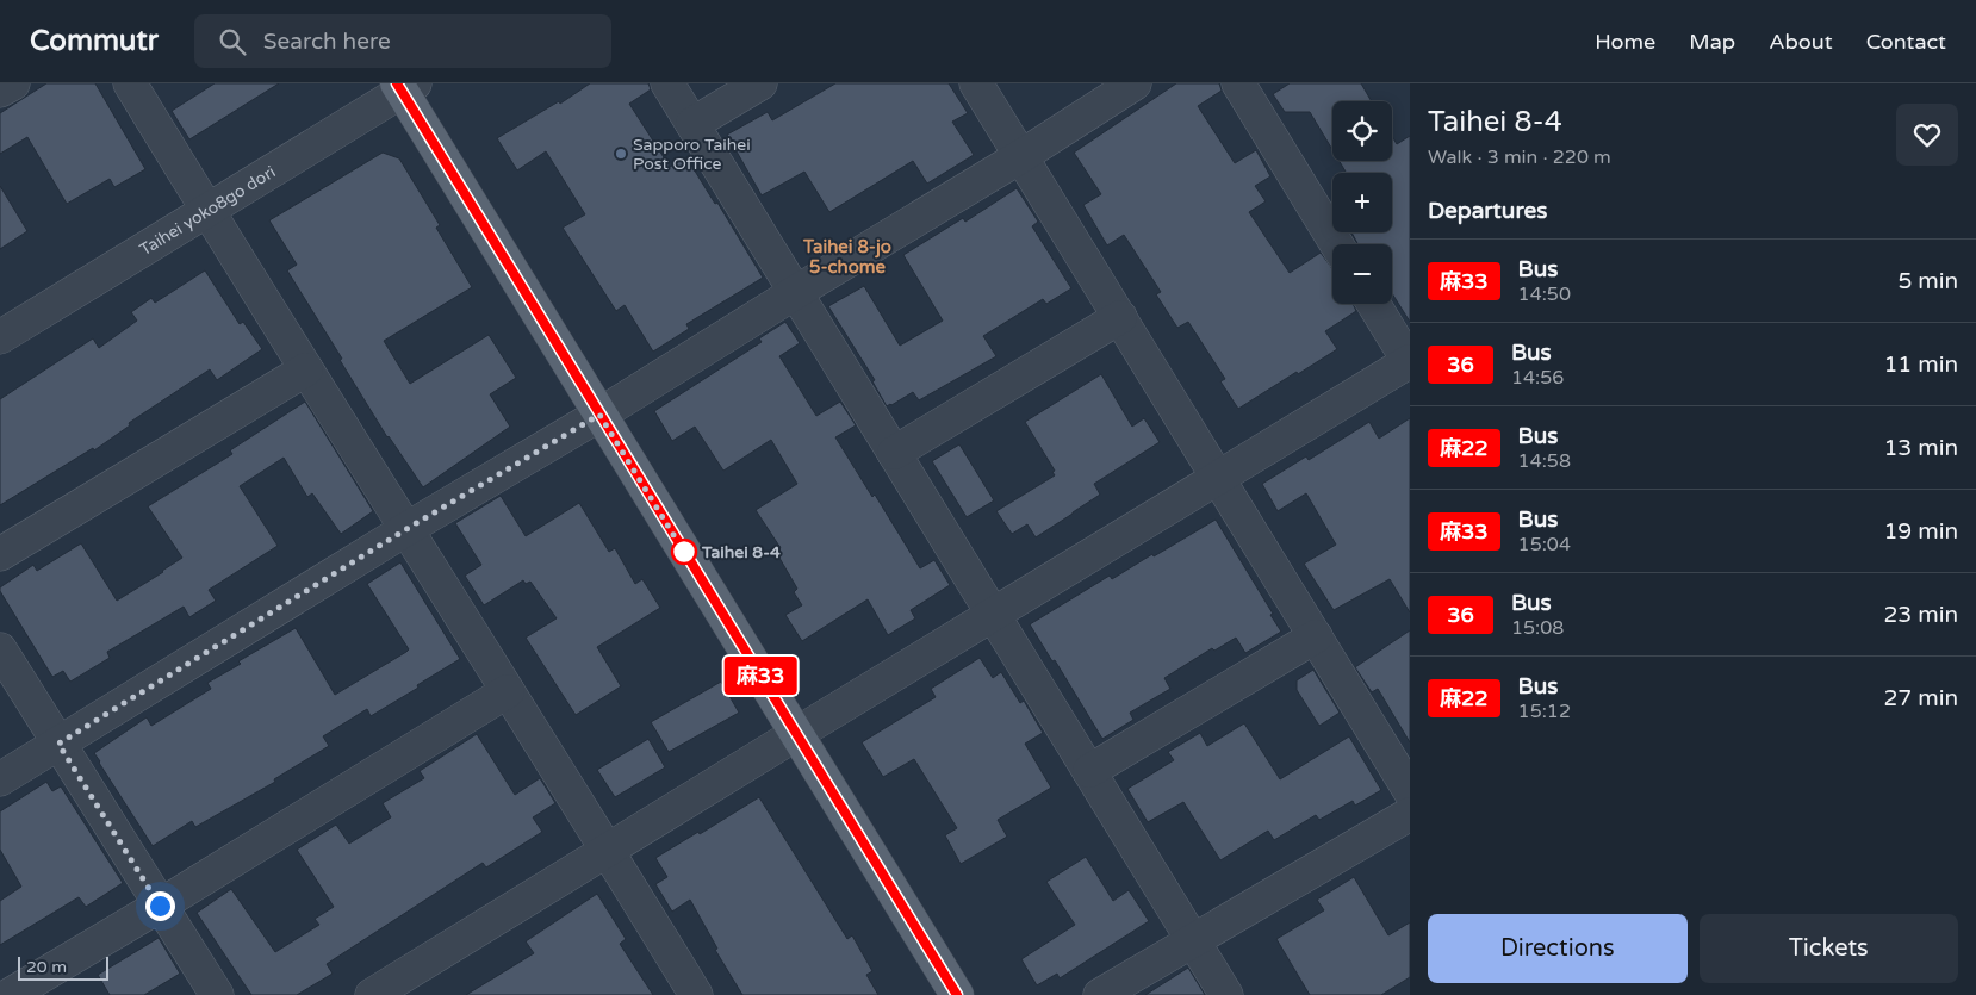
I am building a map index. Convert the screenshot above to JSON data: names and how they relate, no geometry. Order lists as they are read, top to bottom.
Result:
{
  "streets": {
    "street": ["Taihei yoko8go dori"]
  },
  "districts": ["Taihei 8-jo 5-chome"],
  "places": ["Sapporo Taihei Post Office", "Taihei 8-4"],
  "lines": ["bus line 麻33"],
  "scale_bar": "20 m",
  "page": {
    "header": "Commutr",
    "search": "Search here",
    "nav": [
      "Home",
      "Map",
      "About",
      "Contact"
    ],
    "on_map": "麻33",
    "heading": [
      ["Taihei 8-4", "Walk · 3 min · 220 m"],
      "Departures"
    ],
    "map_buttons": ["+", "−"],
    "list": [
      {
        "mark": "麻33",
        "name": "Bus",
        "note": "14:50",
        "value": "5 min"
      },
      {
        "mark": "36",
        "name": "Bus",
        "note": "14:56",
        "value": "11 min"
      },
      {
        "mark": "麻22",
        "name": "Bus",
        "note": "14:58",
        "value": "13 min"
      },
      {
        "mark": "麻33",
        "name": "Bus",
        "note": "15:04",
        "value": "19 min"
      },
      {
        "mark": "36",
        "name": "Bus",
        "note": "15:08",
        "value": "23 min"
      },
      {
        "mark": "麻22",
        "name": "Bus",
        "note": "15:12",
        "value": "27 min"
      }
    ],
    "buttons": ["Directions", "Tickets"],
    "scale": "20 m"
  }
}
